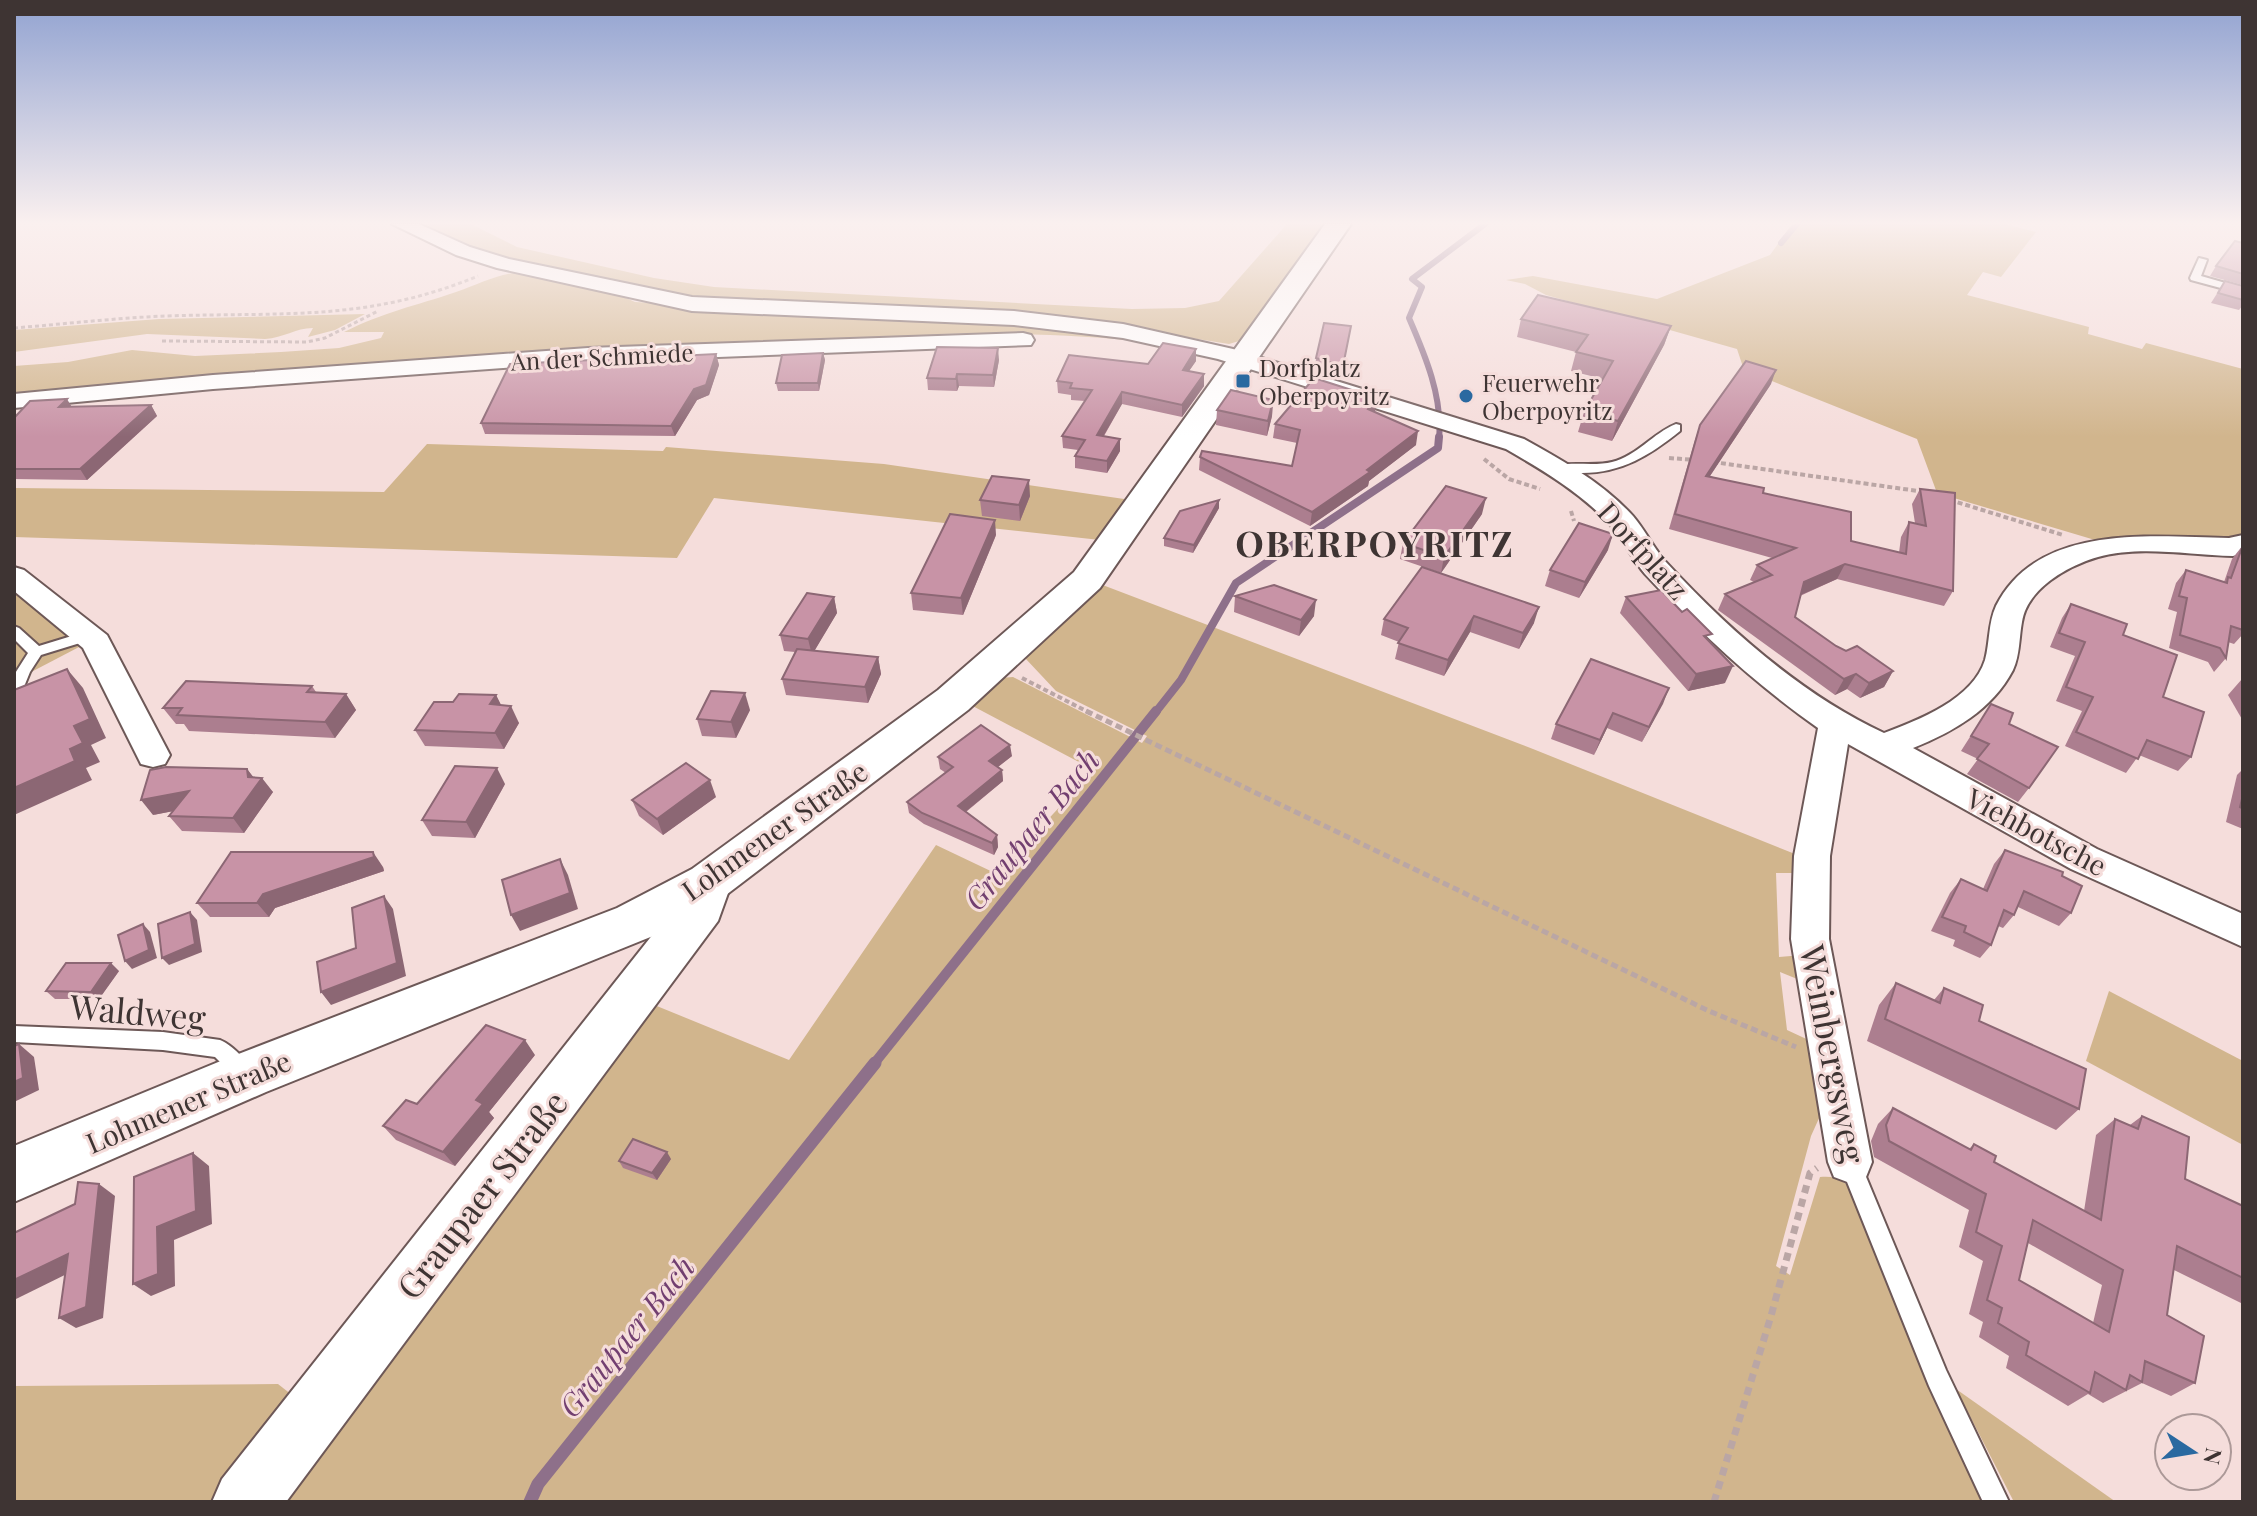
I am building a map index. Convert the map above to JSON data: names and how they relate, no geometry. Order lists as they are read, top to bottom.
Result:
{
  "streets": {
    "main road": ["Lohmener Straße"],
    "street": [
      "An der Schmiede",
      "Dorfplatz",
      "Viehbotsche",
      "Weinbergsweg",
      "Graupaer Straße"
    ],
    "lane": ["Waldweg"]
  },
  "crossings": [
    ["An der Schmiede", "Dorfplatz"],
    ["Dorfplatz", "Lohmener Straße"],
    ["Dorfplatz", "Viehbotsche"],
    ["Dorfplatz", "Weinbergsweg"],
    ["Lohmener Straße", "Waldweg"],
    ["Lohmener Straße", "Graupaer Straße"],
    ["Viehbotsche", "Weinbergsweg"]
  ],
  "districts": ["OBERPOYRITZ"],
  "water": ["Graupaer Bach"],
  "places": {
    "transit": ["Dorfplatz Oberpoyritz"],
    "other": ["Feuerwehr Oberpoyritz"]
  },
  "north": "right"
}
